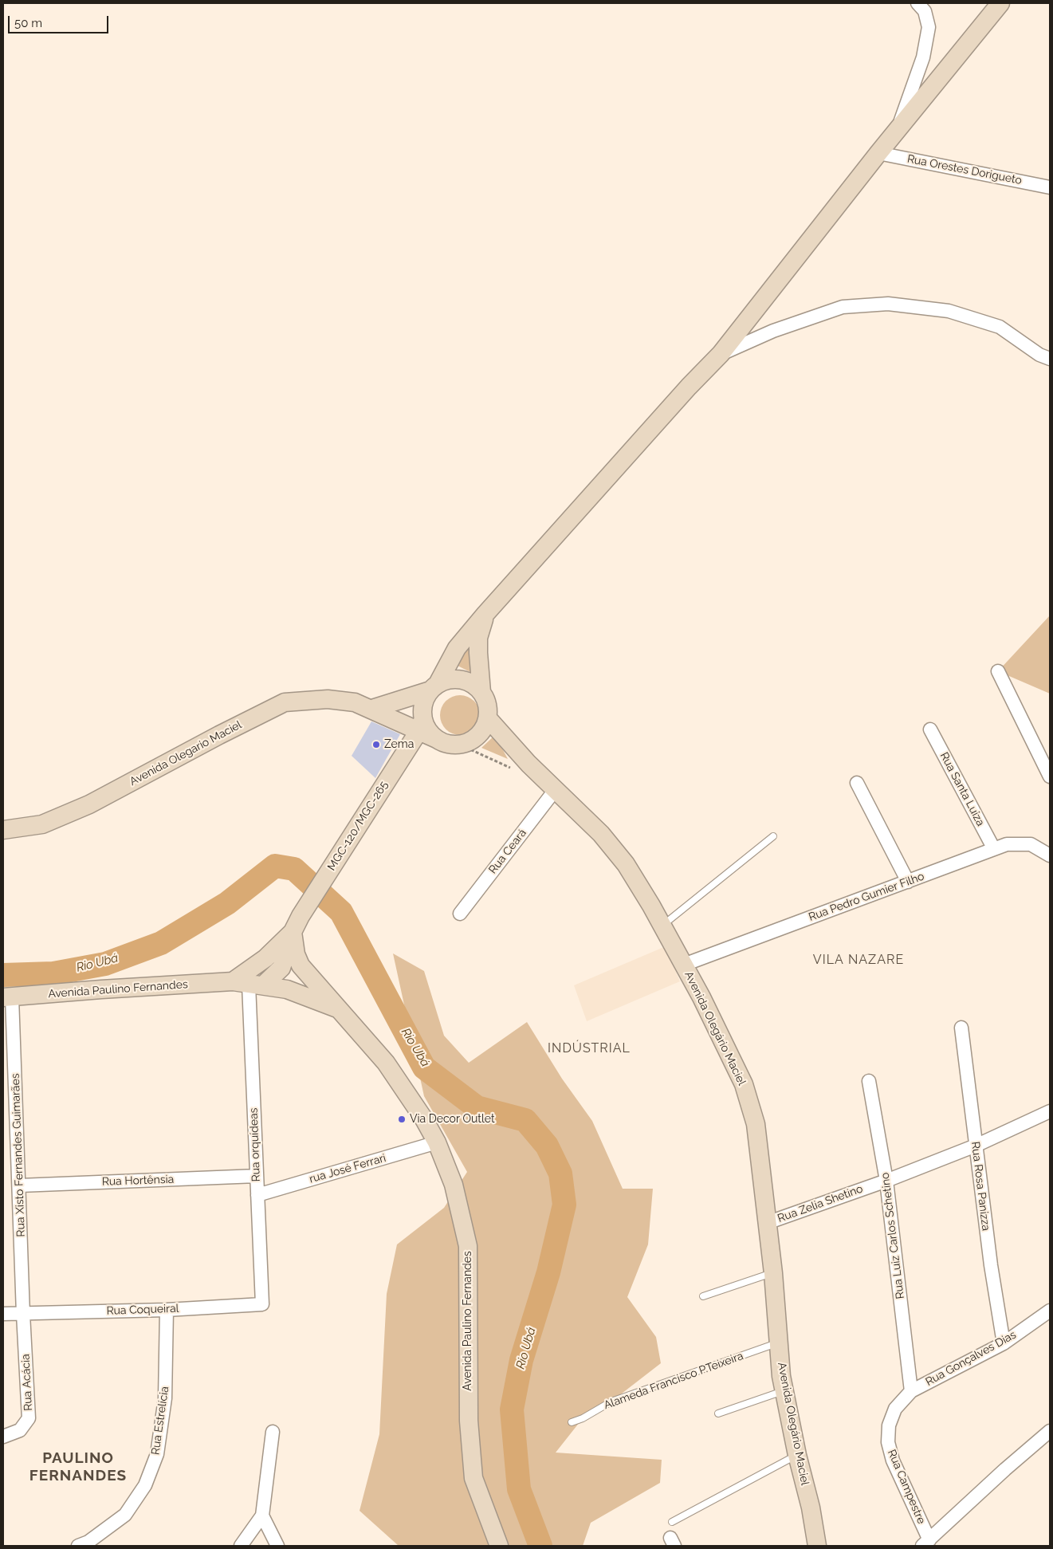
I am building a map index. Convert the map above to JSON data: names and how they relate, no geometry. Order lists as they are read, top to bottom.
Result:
{
  "streets": {
    "main road": [
      "Avenida Olegario Maciel",
      "MGC-120/MGC-265",
      "Avenida Paulino Fernandes",
      "Avenida Olegário Maciel"
    ],
    "street": [
      "Rua Orestes Dorigueto",
      "Rua Santa Luiza",
      "Rua Ceará",
      "Rua Pedro Gumier Filho",
      "Rua orquídeas",
      "Rua Xisto Fernandes Guimarães",
      "rua José Ferrari",
      "Rua Hortênsia",
      "Rua Rosa Panizza",
      "Rua Zelia Shetino",
      "Rua Luiz Carlos Schetino",
      "Rua Coqueiral",
      "Rua Gonçalves Dias",
      "Rua Acácia",
      "Rua Estrelícia",
      "Rua Campestre"
    ],
    "lane": ["Alameda Francisco P.Teixeira"]
  },
  "crossings": [
    ["Avenida Olegario Maciel", "MGC-120/MGC-265"],
    ["Avenida Olegario Maciel", "Avenida Olegário Maciel"],
    ["Rua Santa Luiza", "Rua Pedro Gumier Filho"],
    ["MGC-120/MGC-265", "Avenida Paulino Fernandes"],
    ["MGC-120/MGC-265", "Avenida Olegário Maciel"],
    ["Rua Ceará", "Avenida Olegário Maciel"],
    ["Rua Pedro Gumier Filho", "Avenida Olegário Maciel"],
    ["Avenida Paulino Fernandes", "Rua orquídeas"],
    ["Avenida Paulino Fernandes", "Rua Xisto Fernandes Guimarães"],
    ["Avenida Paulino Fernandes", "rua José Ferrari"],
    ["Avenida Olegário Maciel", "Rua Zelia Shetino"],
    ["Avenida Olegário Maciel", "Alameda Francisco P.Teixeira"],
    ["Rua orquídeas", "rua José Ferrari"],
    ["Rua orquídeas", "Rua Hortênsia"],
    ["Rua orquídeas", "Rua Coqueiral"],
    ["Rua Xisto Fernandes Guimarães", "Rua Hortênsia"],
    ["Rua Xisto Fernandes Guimarães", "Rua Coqueiral"],
    ["Rua Xisto Fernandes Guimarães", "Rua Acácia"],
    ["Rua Rosa Panizza", "Rua Zelia Shetino"],
    ["Rua Rosa Panizza", "Rua Gonçalves Dias"],
    ["Rua Zelia Shetino", "Rua Luiz Carlos Schetino"],
    ["Rua Luiz Carlos Schetino", "Rua Gonçalves Dias"],
    ["Rua Luiz Carlos Schetino", "Rua Campestre"],
    ["Rua Coqueiral", "Rua Acácia"],
    ["Rua Coqueiral", "Rua Estrelícia"],
    ["Rua Gonçalves Dias", "Rua Campestre"]
  ],
  "districts": ["VILA NAZARE", "INDÚSTRIAL", "PAULINO FERNANDES"],
  "water": ["Rio Ubá"],
  "places": ["Zema", "Via Decor Outlet"],
  "scale_bar": "50 m"
}
